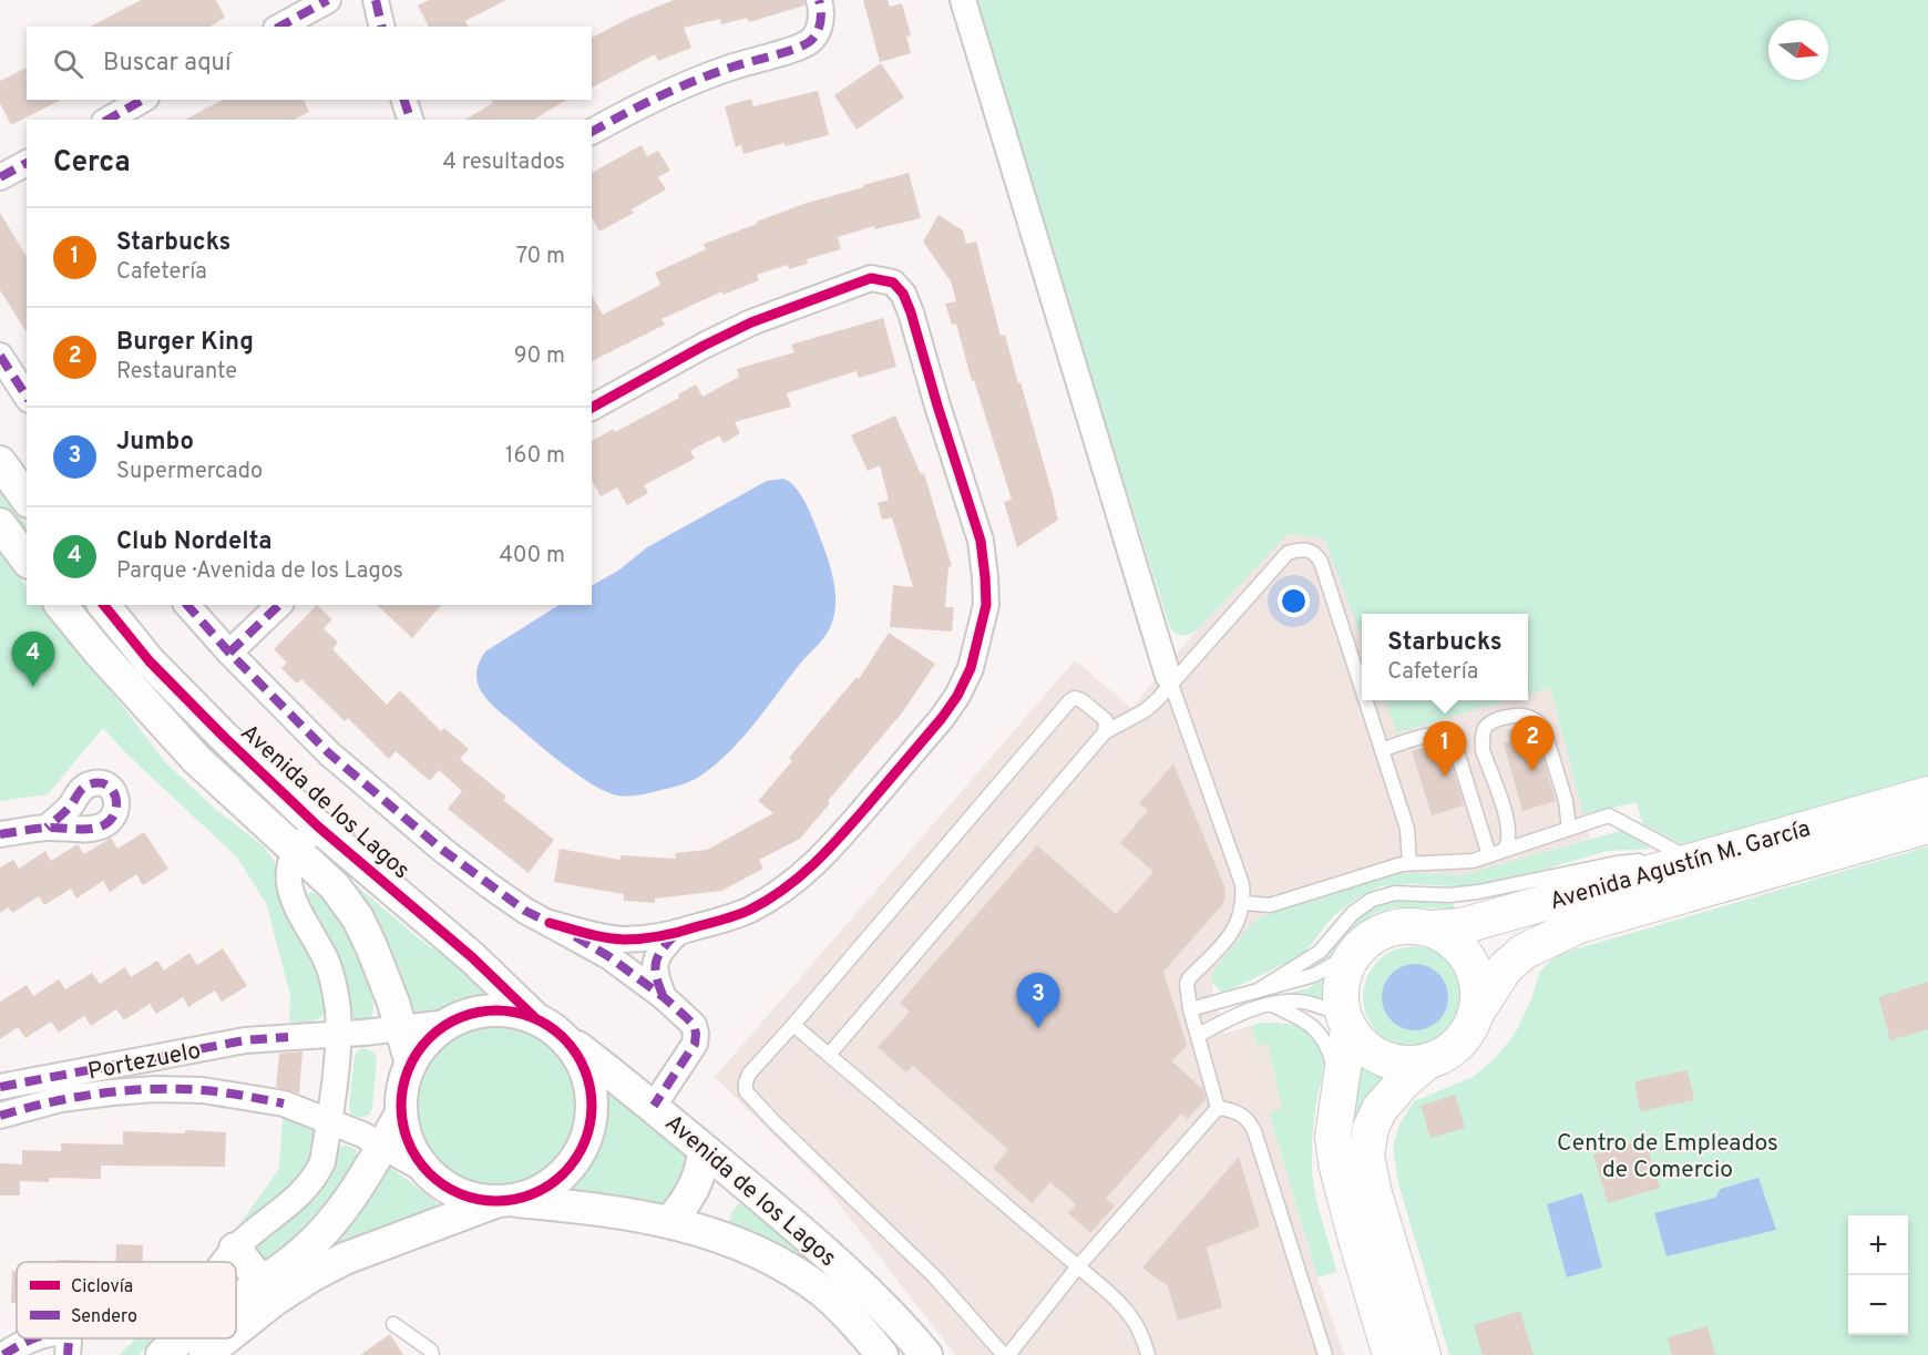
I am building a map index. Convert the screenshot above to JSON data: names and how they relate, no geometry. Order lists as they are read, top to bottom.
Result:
{
  "streets": {
    "main road": ["Avenida Agustín M. García"],
    "street": ["Avenida de los Lagos", "Portezuelo"]
  },
  "crossings": [
    ["Avenida de los Lagos", "Portezuelo"]
  ],
  "parks": ["Centro de Empleados de Comercio"],
  "legend": ["Ciclovía", "Sendero"],
  "north": "right",
  "page": {
    "search": "Buscar aquí",
    "heading": ["Cerca", "4 resultados"],
    "list": [
      {
        "mark": "1",
        "name": "Starbucks",
        "note": "Cafetería",
        "value": "70 m"
      },
      {
        "mark": "2",
        "name": "Burger King",
        "note": "Restaurante",
        "value": "90 m"
      },
      {
        "mark": "3",
        "name": "Jumbo",
        "note": "Supermercado",
        "value": "160 m"
      },
      {
        "mark": "4",
        "name": "Club Nordelta",
        "note": "Parque · Avenida de los Lagos",
        "value": "400 m"
      }
    ],
    "popup": ["Starbucks", "Cafetería"],
    "pins": [
      "4",
      "2",
      "1",
      "3"
    ],
    "map_buttons": ["+", "−"]
  }
}
